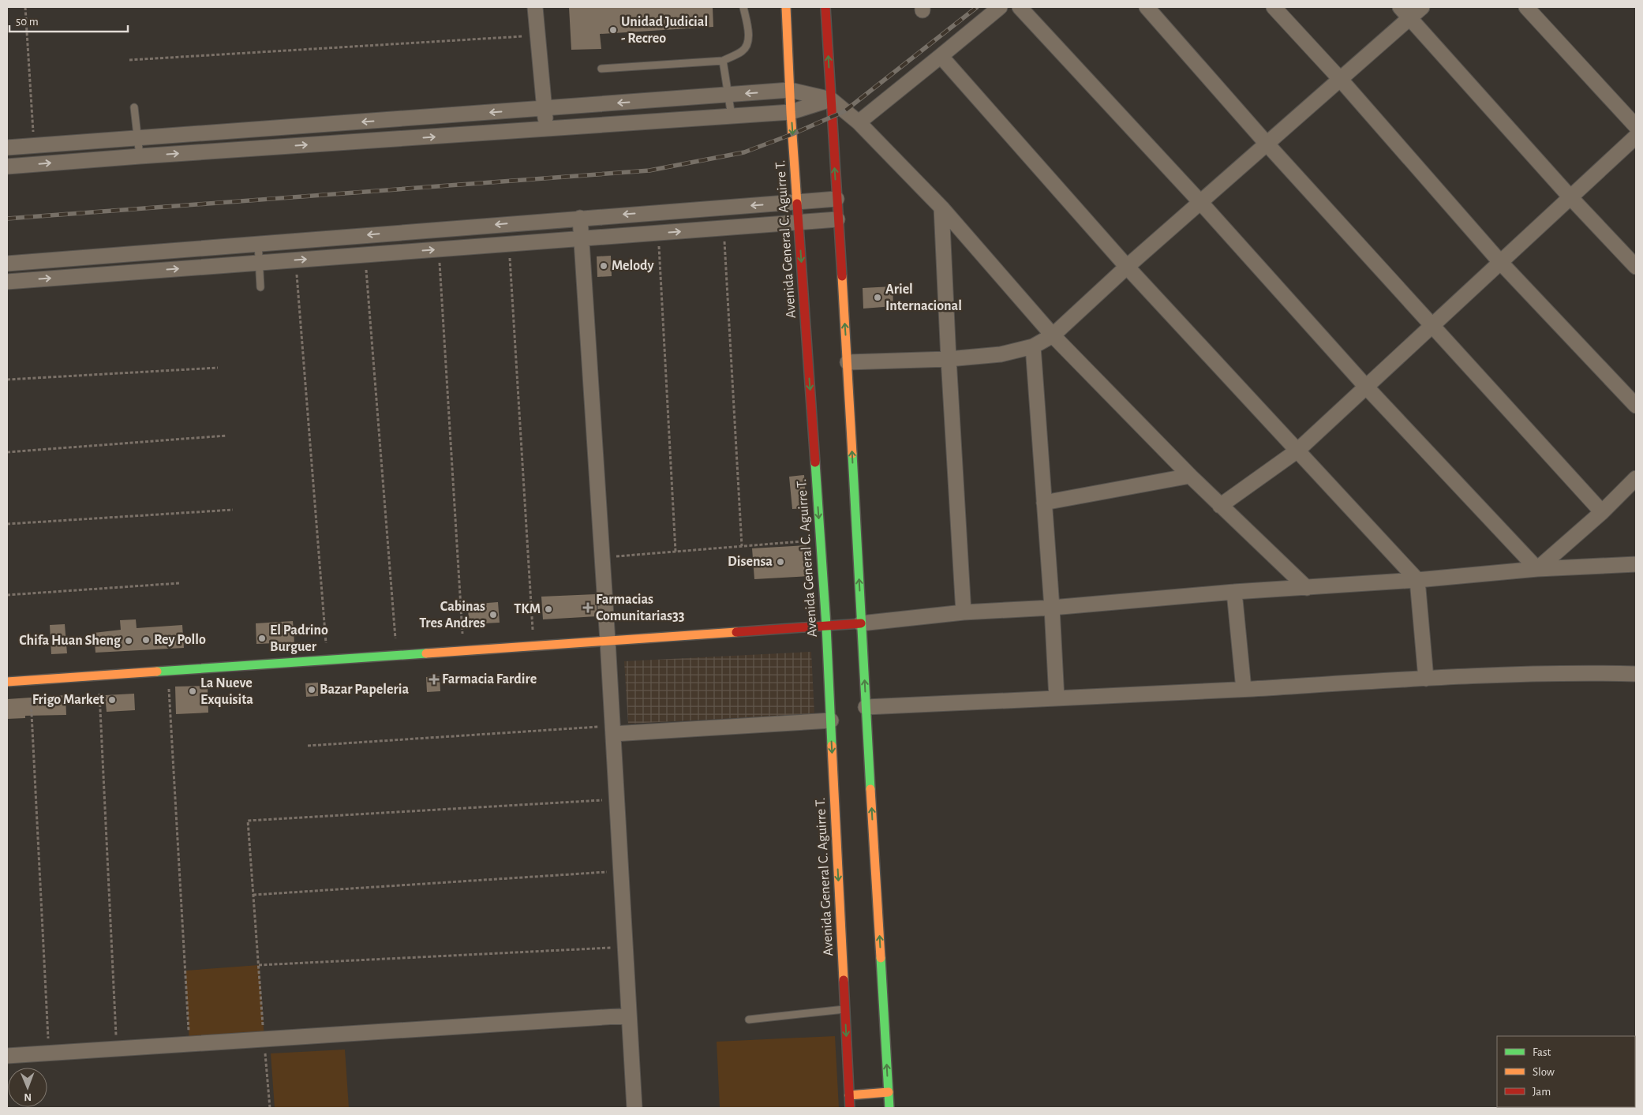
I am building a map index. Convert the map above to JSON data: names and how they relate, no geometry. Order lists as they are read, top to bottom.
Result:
{
  "streets": {
    "street": ["Avenida General C. Aguirre T."]
  },
  "places": {
    "other": [
      "Unidad Judicial - Recreo",
      "Melody",
      "Ariel Internacional",
      "Disensa",
      "TKM",
      "Cabinas Tres Andres",
      "El Padrino Burguer",
      "Rey Pollo",
      "Chifa Huan Sheng",
      "Bazar Papeleria",
      "La Nueve Exquisita",
      "Frigo Market"
    ],
    "health": ["Farmacias Comunitarias33", "Farmacia Fardire"]
  },
  "legend": ["Fast", "Slow", "Jam"],
  "scale_bar": "50 m",
  "north": "bottom"
}
